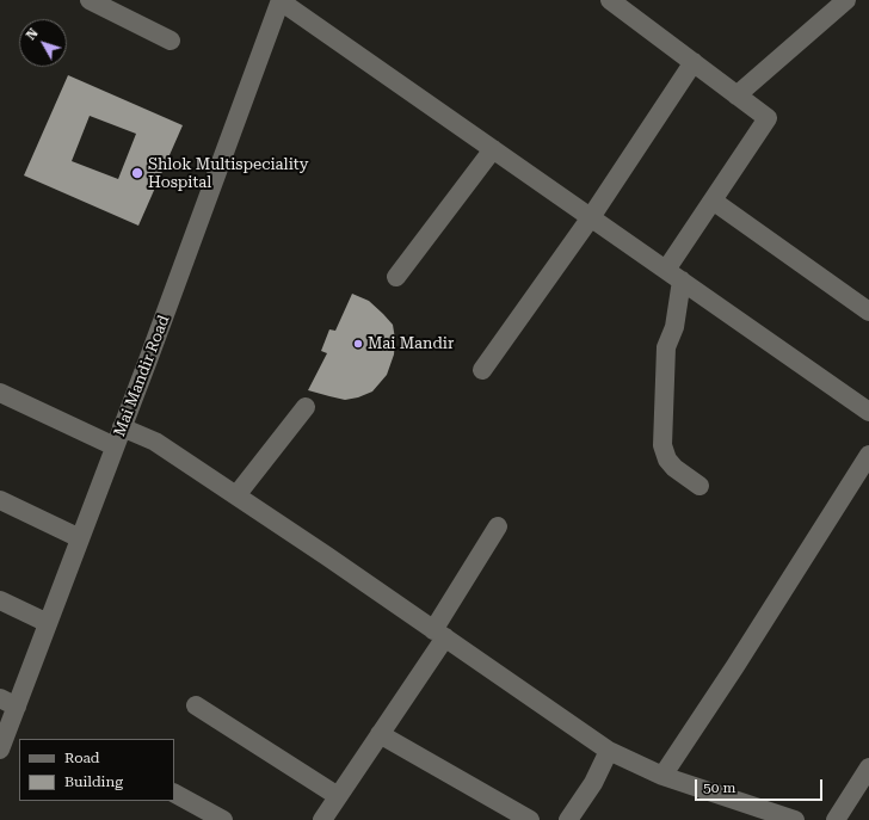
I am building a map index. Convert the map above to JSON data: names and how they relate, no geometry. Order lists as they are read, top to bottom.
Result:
{
  "streets": {
    "street": ["Mai Mandir Road"]
  },
  "places": ["Shlok Multispeciality Hospital", "Mai Mandir"],
  "legend": ["Road", "Building"],
  "scale_bar": "50 m",
  "north": "top left"
}
